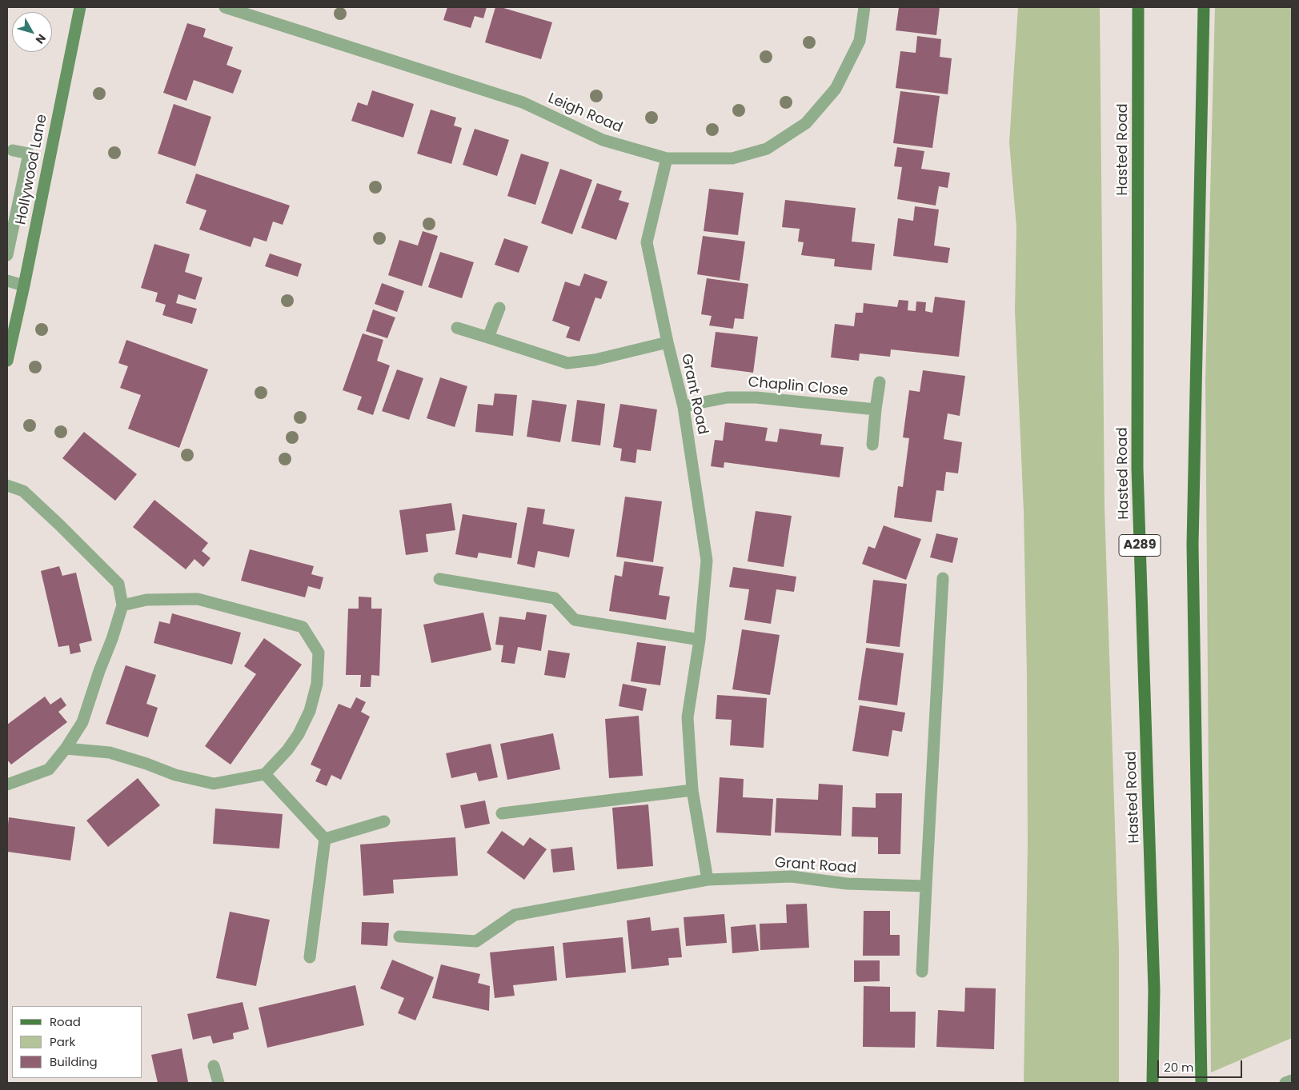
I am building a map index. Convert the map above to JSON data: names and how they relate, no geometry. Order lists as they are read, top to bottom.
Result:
{
  "streets": {
    "main road": ["Hasted Road", "Hollywood Lane", "A289"],
    "street": ["Leigh Road", "Chaplin Close", "Grant Road"]
  },
  "crossings": [
    ["Leigh Road", "Grant Road"],
    ["Chaplin Close", "Grant Road"]
  ],
  "legend": ["Road", "Park", "Building"],
  "scale_bar": "20 m",
  "north": "bottom right"
}
